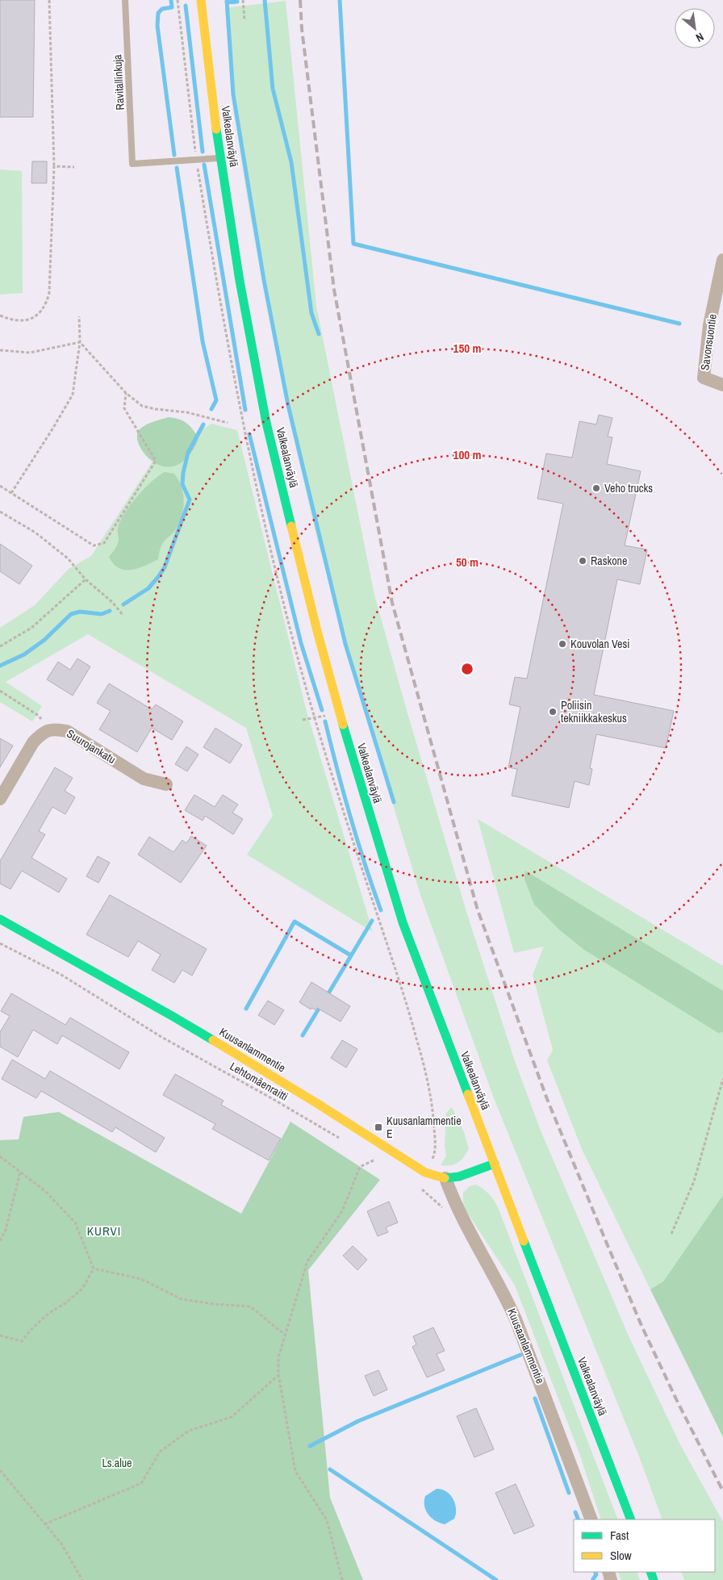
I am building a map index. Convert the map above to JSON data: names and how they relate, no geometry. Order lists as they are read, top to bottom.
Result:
{
  "streets": {
    "main road": ["Valkealanväylä", "Kuusanlammentie"],
    "street": ["Savonsuontie", "Suurojankatu", "Kuusaanlammentie"],
    "lane": ["Ravitallinkuja"],
    "path": ["Lehtomäenraitti"]
  },
  "crossings": [
    ["Ravitallinkuja", "Valkealanväylä"],
    ["Valkealanväylä", "Kuusanlammentie"],
    ["Kuusanlammentie", "Kuusaanlammentie"]
  ],
  "districts": ["KURVI"],
  "parks": ["Ls.alue"],
  "places": {
    "other": [
      "Veho trucks",
      "Raskone",
      "Kouvolan Vesi",
      "Poliisin tekniikkakeskus"
    ],
    "transit": ["Kuusanlammentie E"]
  },
  "legend": ["Fast", "Slow"],
  "north": "bottom right",
  "rings": ["150 m", "100 m", "50 m"]
}
